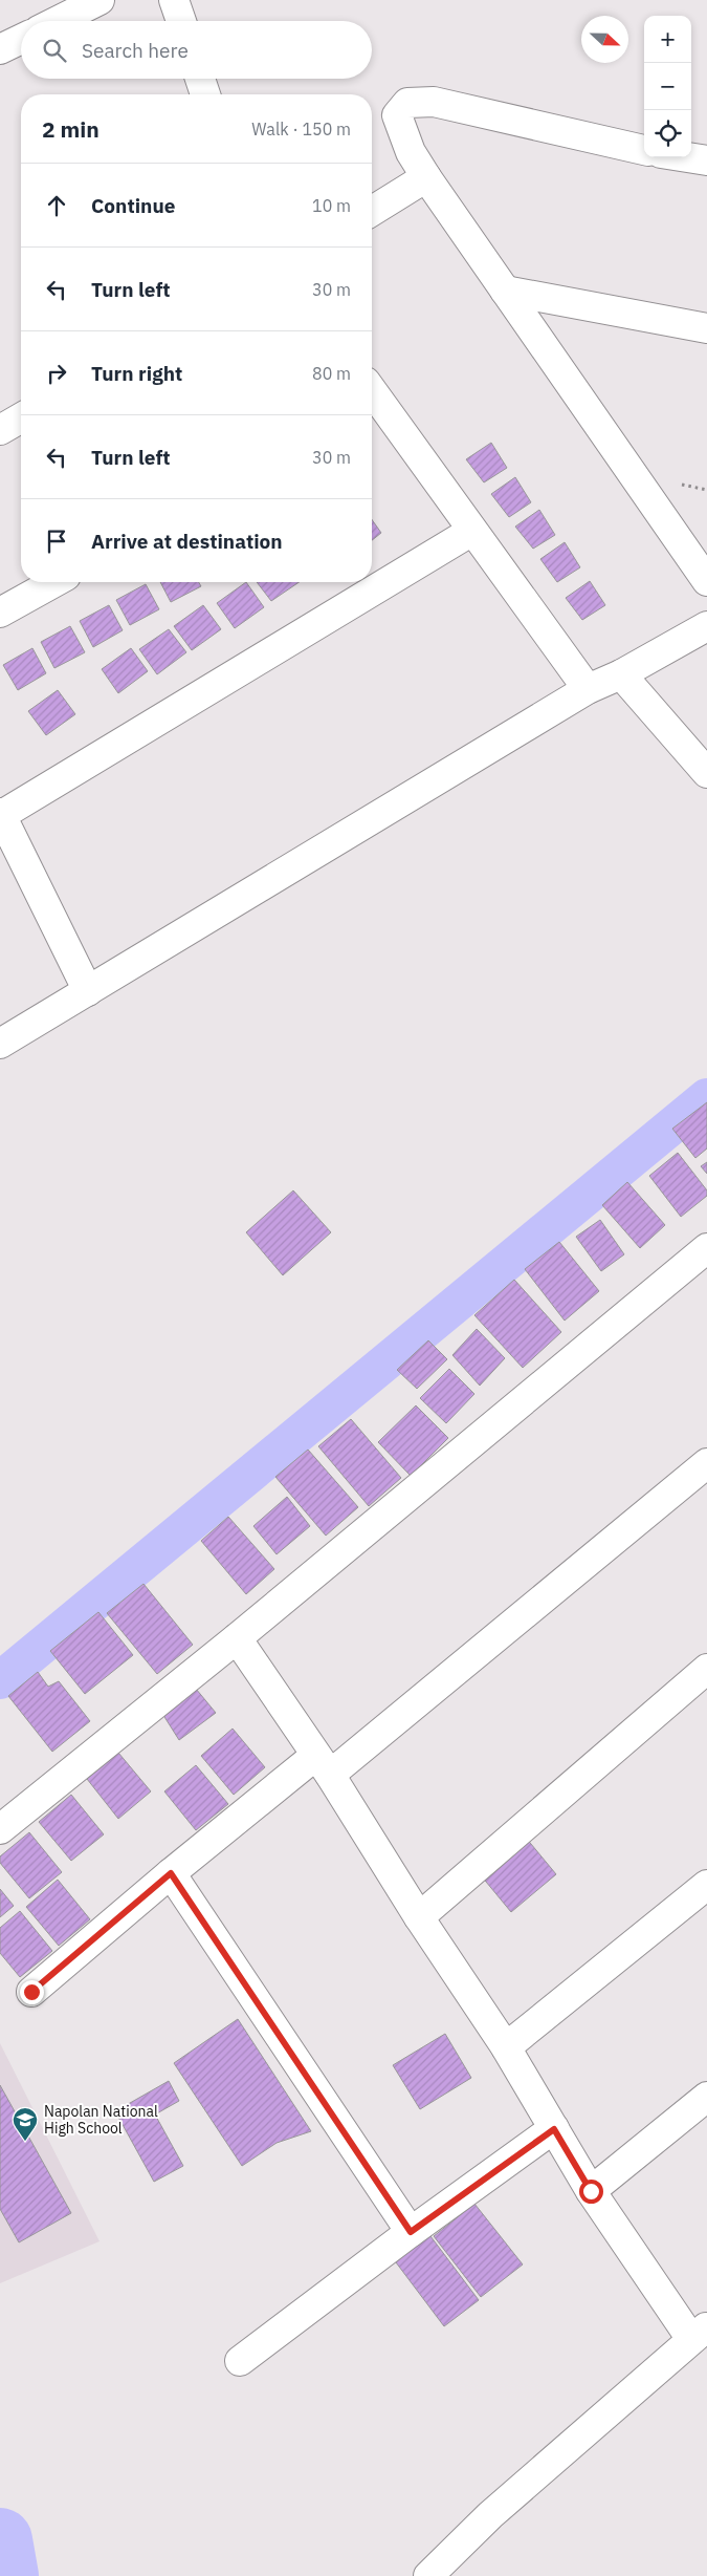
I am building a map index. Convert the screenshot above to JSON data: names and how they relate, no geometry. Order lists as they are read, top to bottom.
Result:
{
  "places": {
    "school or university": ["Napolan National High School"]
  },
  "north": "right",
  "page": {
    "map_buttons": ["+", "−"],
    "search": "Search here",
    "heading": ["2 min", "Walk · 150 m"],
    "list": [
      ["Continue", "10 m"],
      ["Turn left", "30 m"],
      ["Turn right", "80 m"],
      ["Turn left", "30 m"],
      "Arrive at destination"
    ]
  }
}
